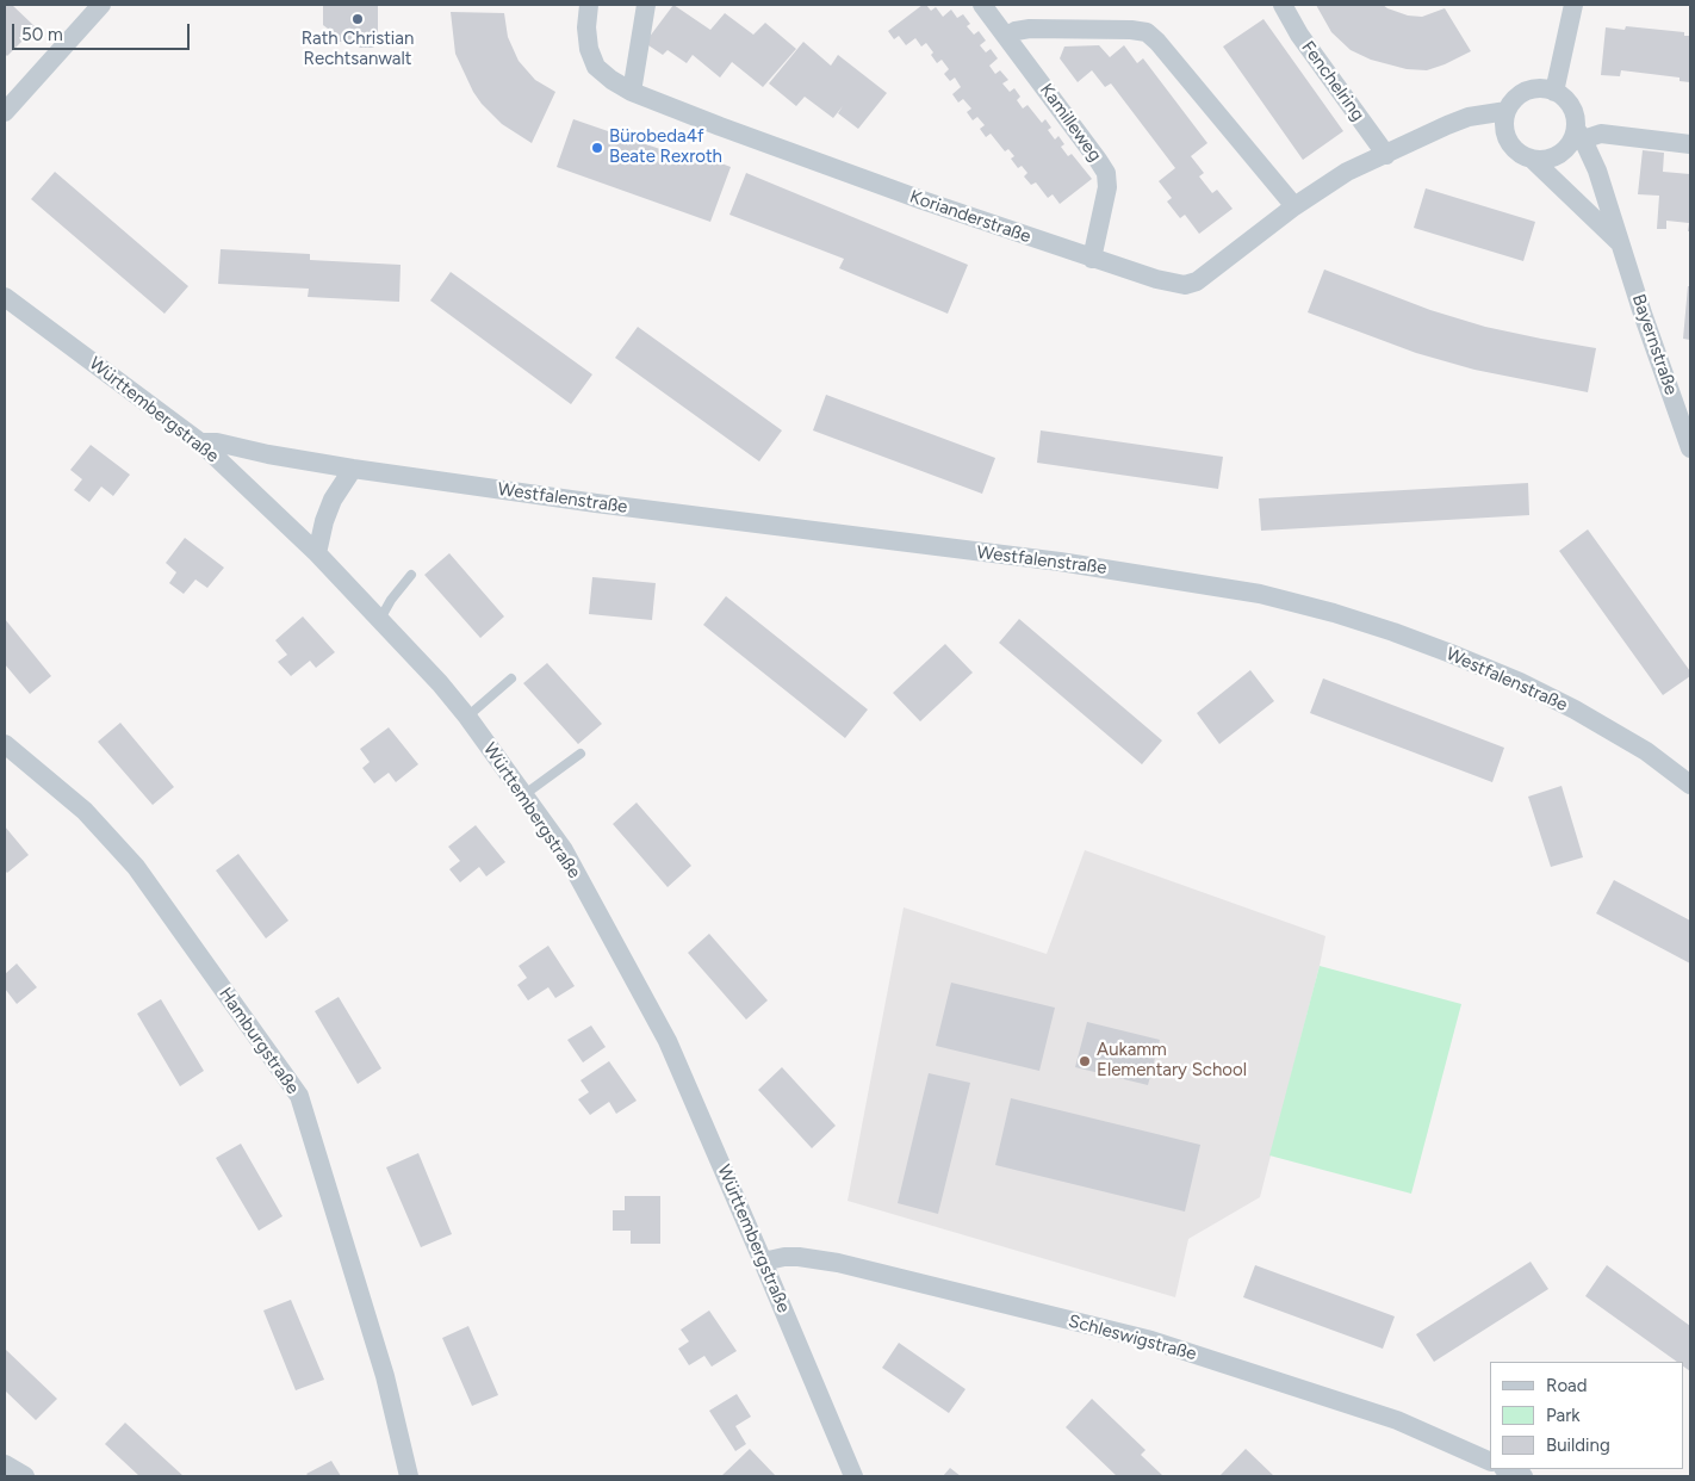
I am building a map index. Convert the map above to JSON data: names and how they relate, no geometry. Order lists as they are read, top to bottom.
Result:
{
  "streets": {
    "street": [
      "Fenchelring",
      "Kamilleweg",
      "Korianderstraße",
      "Bayernstraße",
      "Württembergstraße",
      "Westfalenstraße",
      "Hamburgstraße",
      "Schleswigstraße"
    ]
  },
  "crossings": [
    ["Fenchelring", "Korianderstraße"],
    ["Kamilleweg", "Korianderstraße"],
    ["Korianderstraße", "Bayernstraße"],
    ["Württembergstraße", "Westfalenstraße"],
    ["Württembergstraße", "Schleswigstraße"]
  ],
  "places": ["Rath Christian Rechtsanwalt", "Bürobeda4f Beate Rexroth", "Aukamm Elementary School"],
  "legend": ["Road", "Park", "Building"],
  "scale_bar": "50 m"
}
